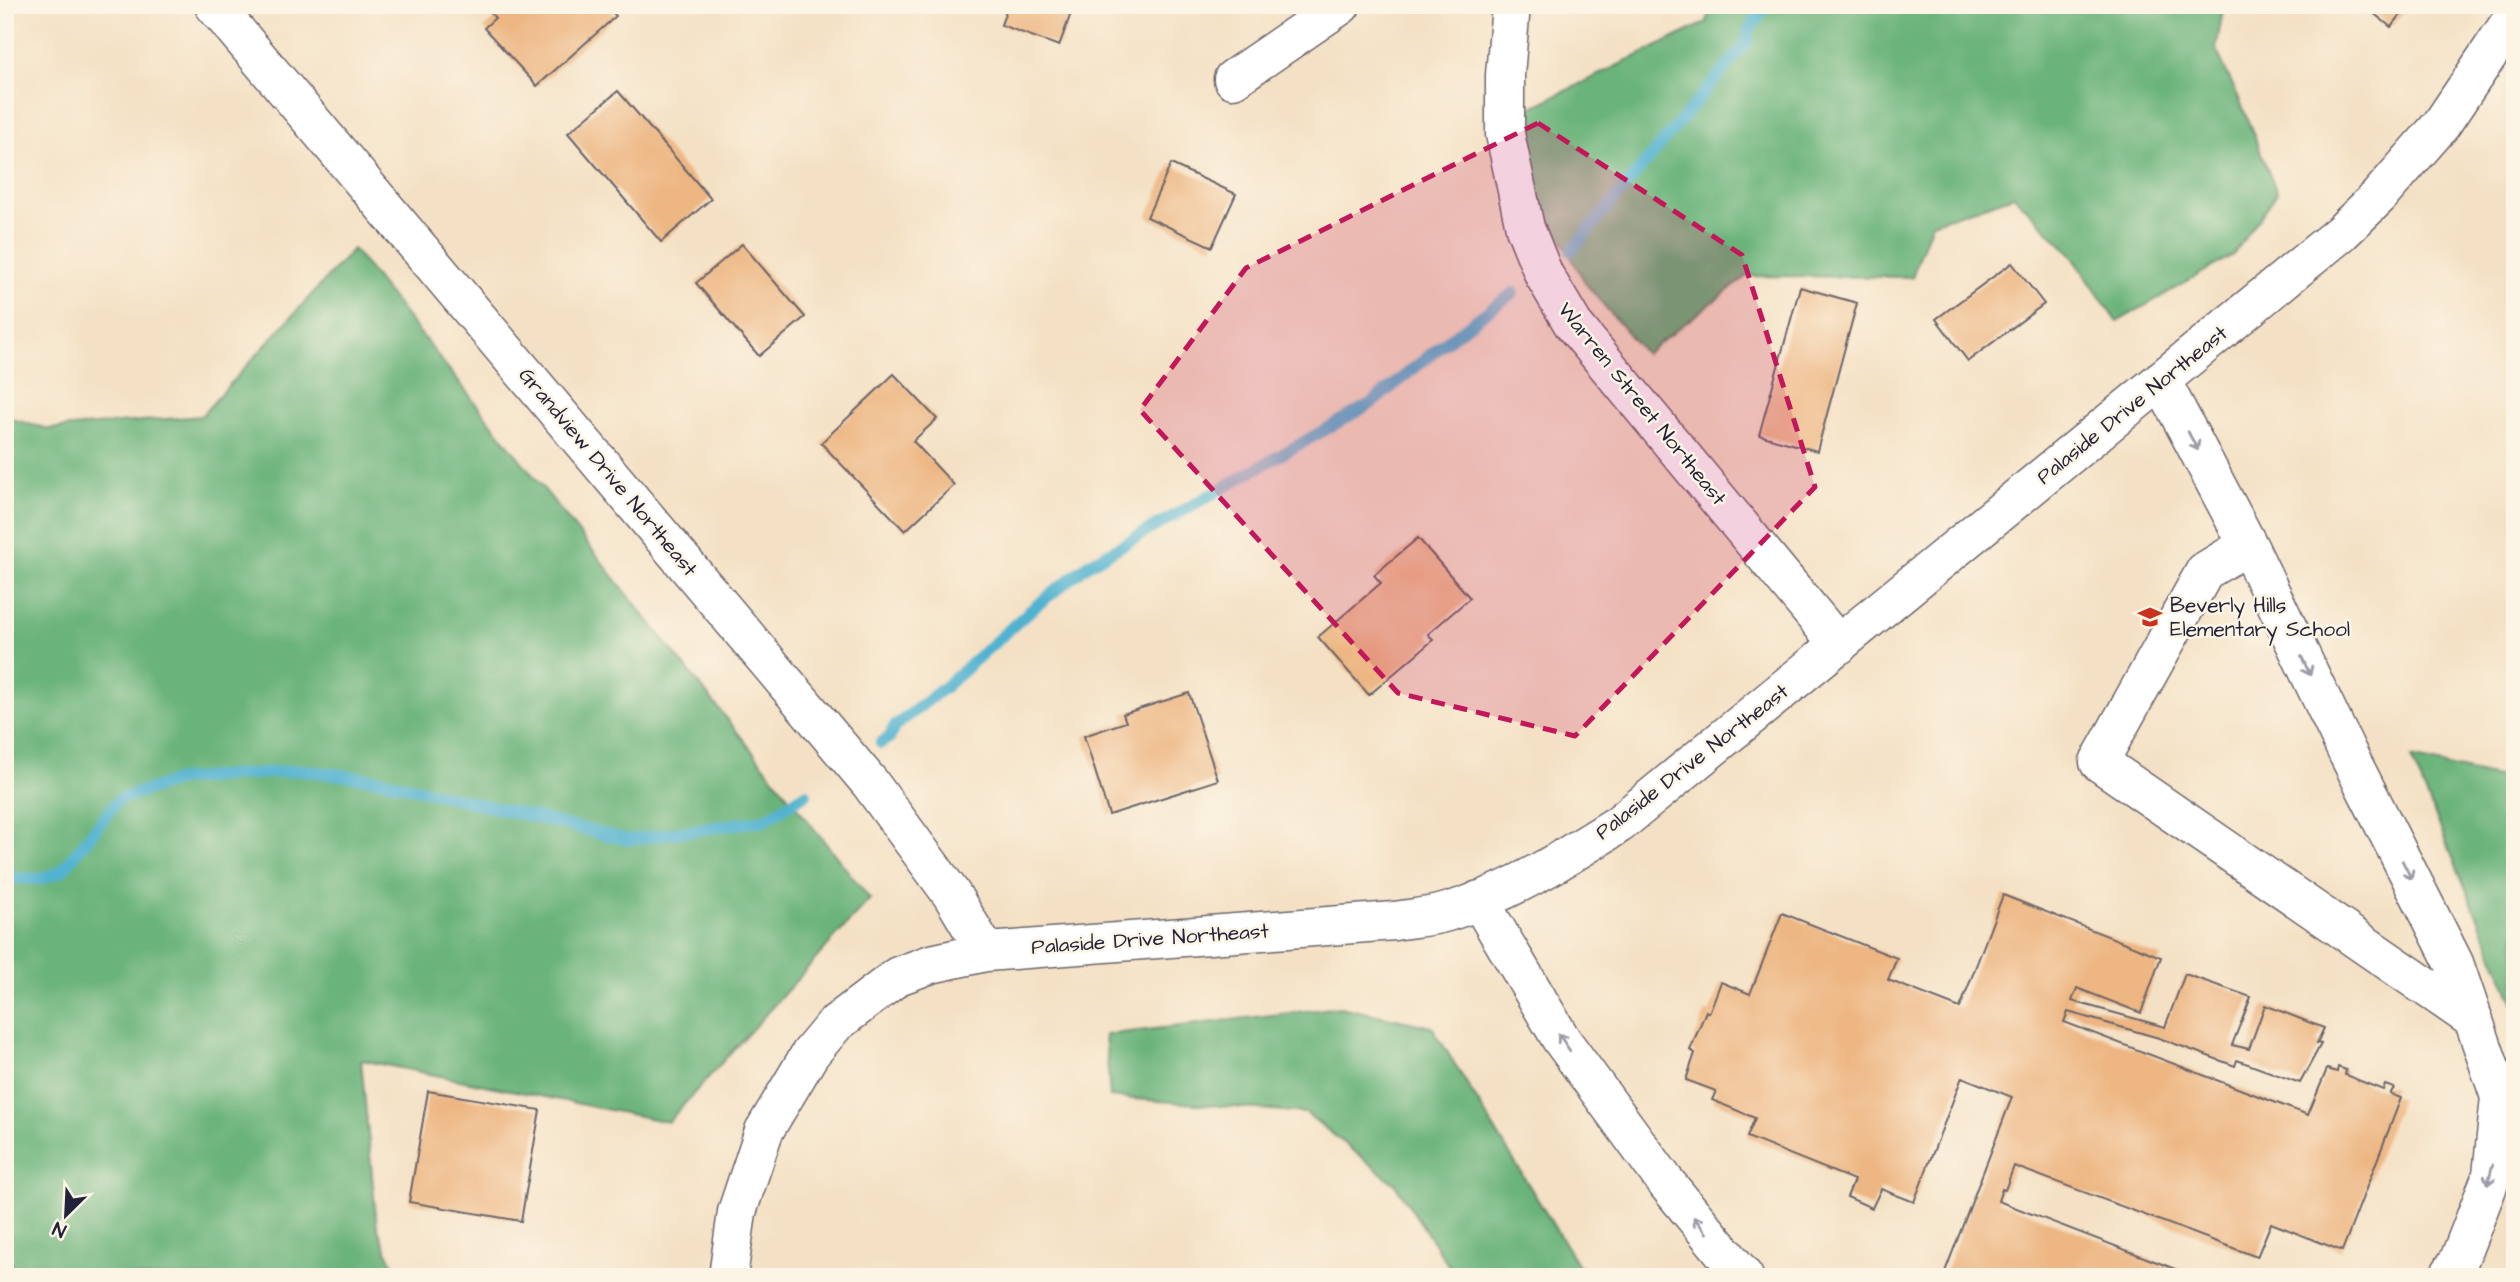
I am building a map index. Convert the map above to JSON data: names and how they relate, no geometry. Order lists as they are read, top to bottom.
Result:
{
  "streets": {
    "street": ["Warren Street Northeast", "Palaside Drive Northeast", "Grandview Drive Northeast"]
  },
  "crossings": [
    ["Warren Street Northeast", "Palaside Drive Northeast"],
    ["Palaside Drive Northeast", "Grandview Drive Northeast"]
  ],
  "places": {
    "school or university": ["Beverly Hills Elementary School"]
  },
  "north": "bottom left"
}
